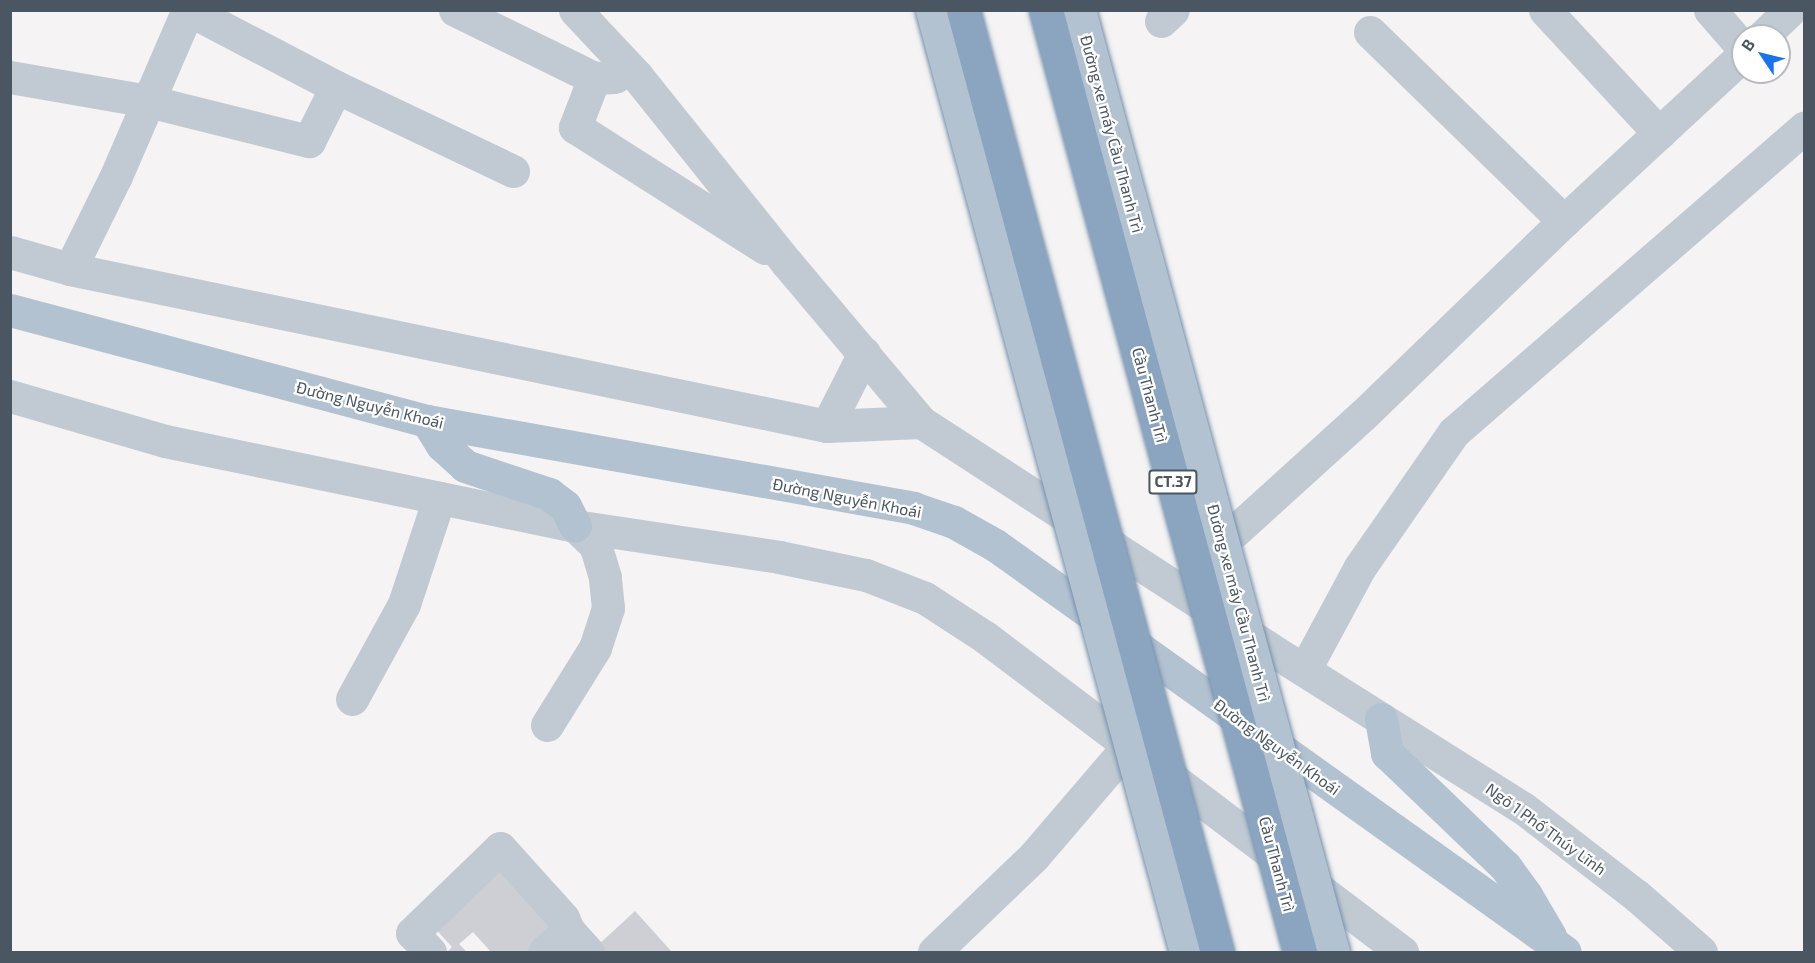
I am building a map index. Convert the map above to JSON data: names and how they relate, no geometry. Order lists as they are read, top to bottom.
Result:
{
  "streets": {
    "highway": ["Cầu Thanh Trì", "CT.37"],
    "main road": ["Đường xe máy Cầu Thanh Trì", "Đường Nguyễn Khoái"],
    "street": ["Ngõ 1 Phố Thúy Lĩnh"]
  },
  "north": "top left"
}
